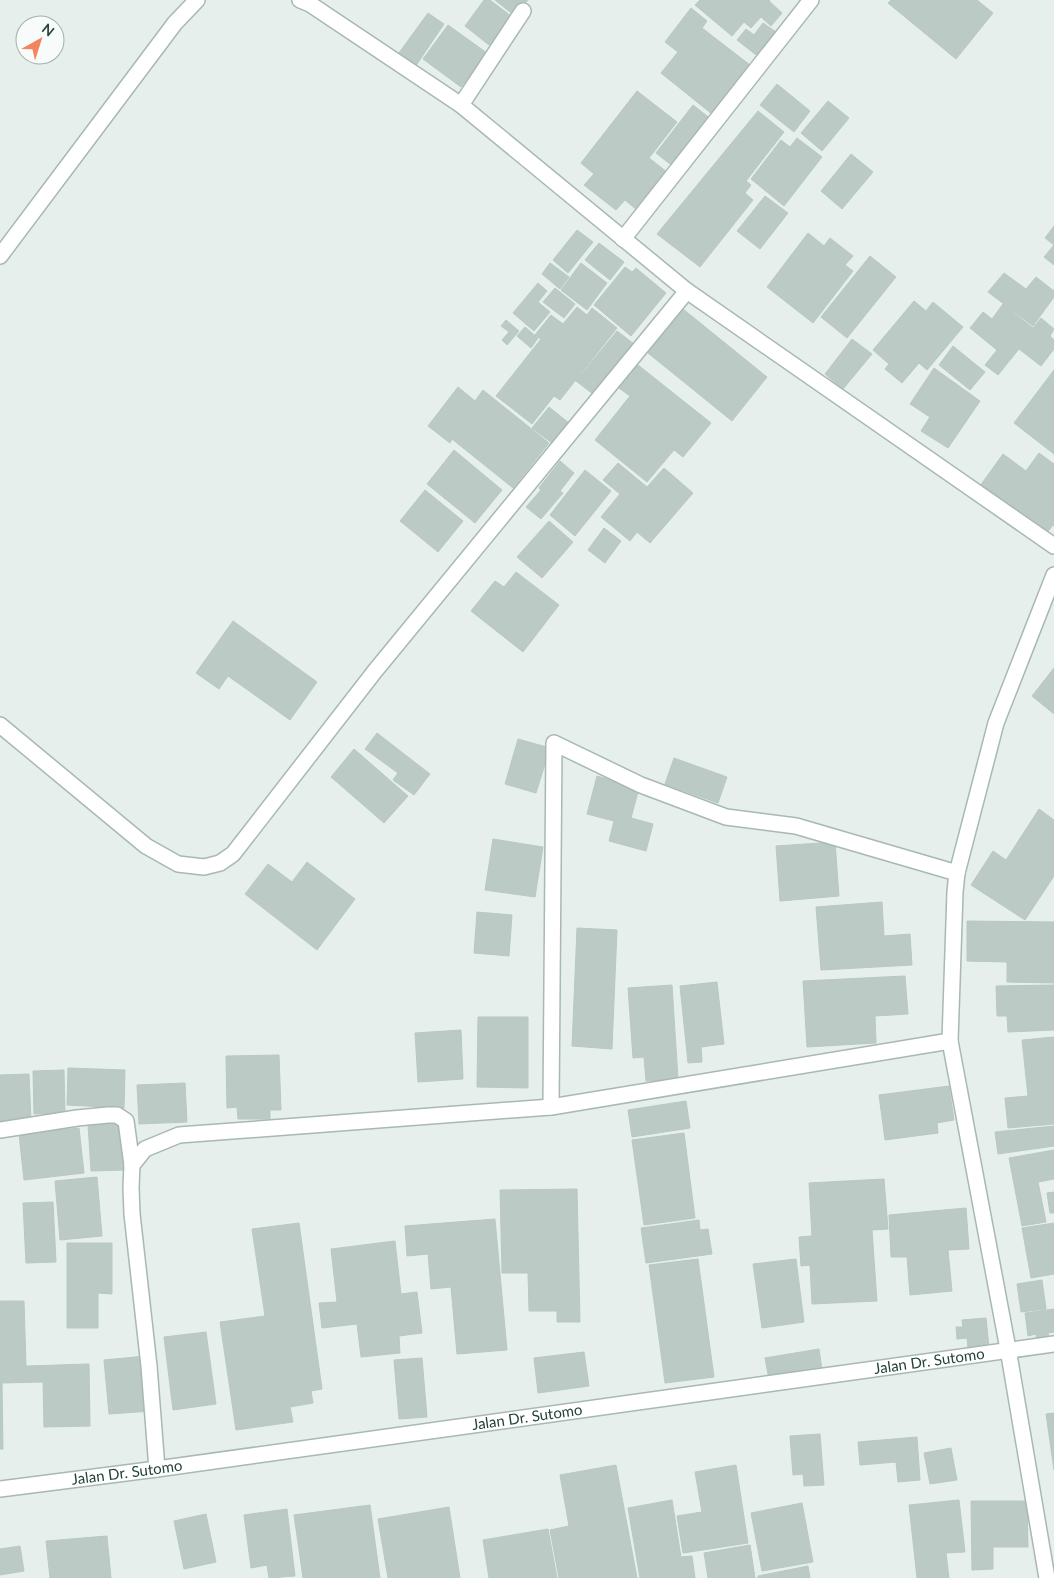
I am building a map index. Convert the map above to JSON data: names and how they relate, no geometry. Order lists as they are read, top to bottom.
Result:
{
  "streets": {
    "street": ["Jalan Dr. Sutomo"]
  },
  "north": "top right"
}
